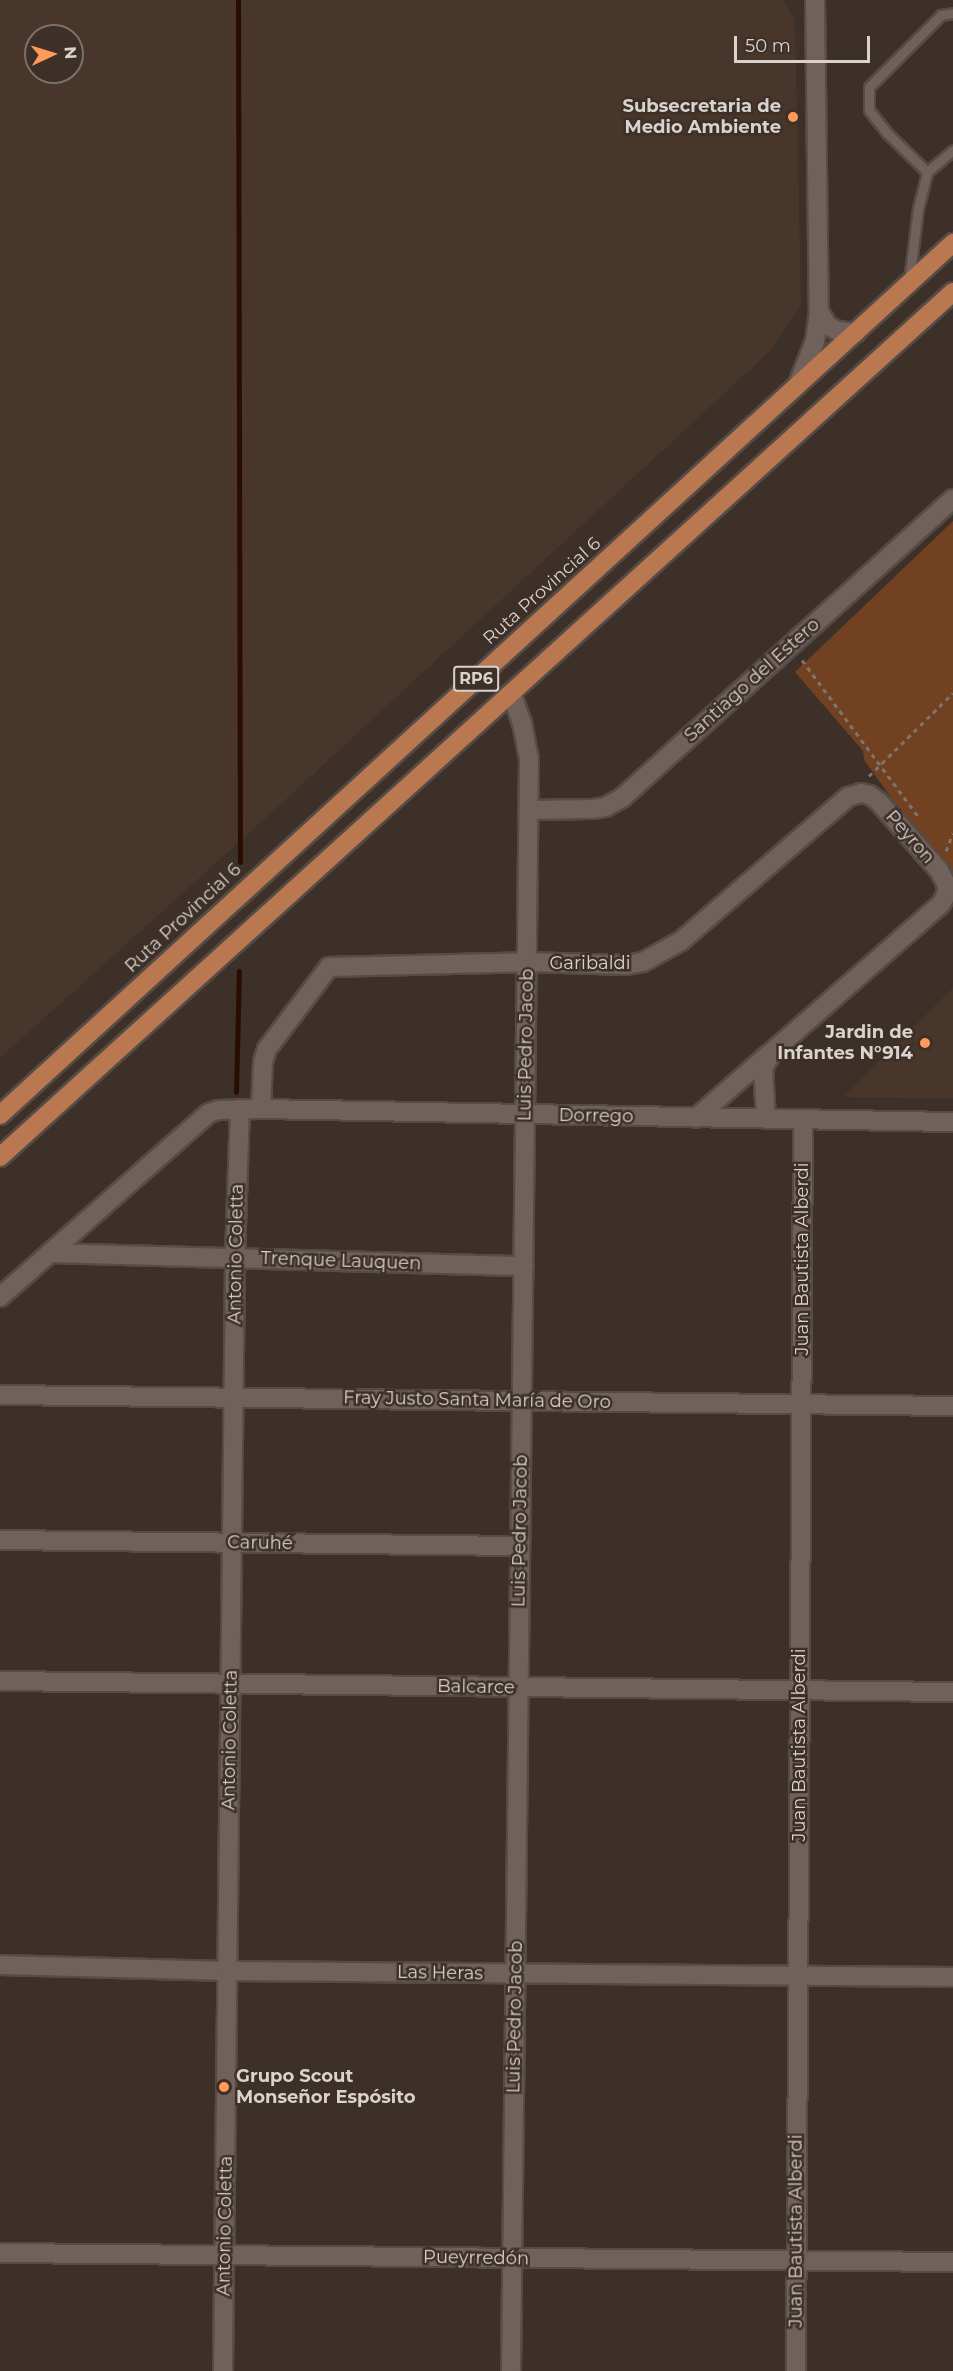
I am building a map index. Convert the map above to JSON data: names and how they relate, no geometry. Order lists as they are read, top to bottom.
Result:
{
  "streets": {
    "highway": ["Ruta Provincial 6", "RP6"],
    "street": [
      "Santiago del Estero",
      "Peyron",
      "Garibaldi",
      "Luis Pedro Jacob",
      "Dorrego",
      "Antonio Coletta",
      "Juan Bautista Alberdi",
      "Trenque Lauquen",
      "Fray Justo Santa María de Oro",
      "Caruhé",
      "Balcarce",
      "Las Heras",
      "Pueyrredón"
    ]
  },
  "crossings": [
    ["RP6", "Luis Pedro Jacob"],
    ["Santiago del Estero", "Luis Pedro Jacob"],
    ["Peyron", "Garibaldi"],
    ["Garibaldi", "Luis Pedro Jacob"],
    ["Garibaldi", "Dorrego"],
    ["Luis Pedro Jacob", "Dorrego"],
    ["Luis Pedro Jacob", "Trenque Lauquen"],
    ["Luis Pedro Jacob", "Fray Justo Santa María de Oro"],
    ["Luis Pedro Jacob", "Caruhé"],
    ["Luis Pedro Jacob", "Balcarce"],
    ["Luis Pedro Jacob", "Las Heras"],
    ["Luis Pedro Jacob", "Pueyrredón"],
    ["Dorrego", "Antonio Coletta"],
    ["Dorrego", "Juan Bautista Alberdi"],
    ["Antonio Coletta", "Trenque Lauquen"],
    ["Antonio Coletta", "Fray Justo Santa María de Oro"],
    ["Antonio Coletta", "Caruhé"],
    ["Antonio Coletta", "Balcarce"],
    ["Antonio Coletta", "Las Heras"],
    ["Antonio Coletta", "Pueyrredón"],
    ["Juan Bautista Alberdi", "Fray Justo Santa María de Oro"],
    ["Juan Bautista Alberdi", "Balcarce"],
    ["Juan Bautista Alberdi", "Las Heras"],
    ["Juan Bautista Alberdi", "Pueyrredón"]
  ],
  "places": ["Subsecretaria de Medio Ambiente", "Jardin de Infantes N°914", "Grupo Scout Monseñor Espósito"],
  "scale_bar": "50 m",
  "north": "right"
}
